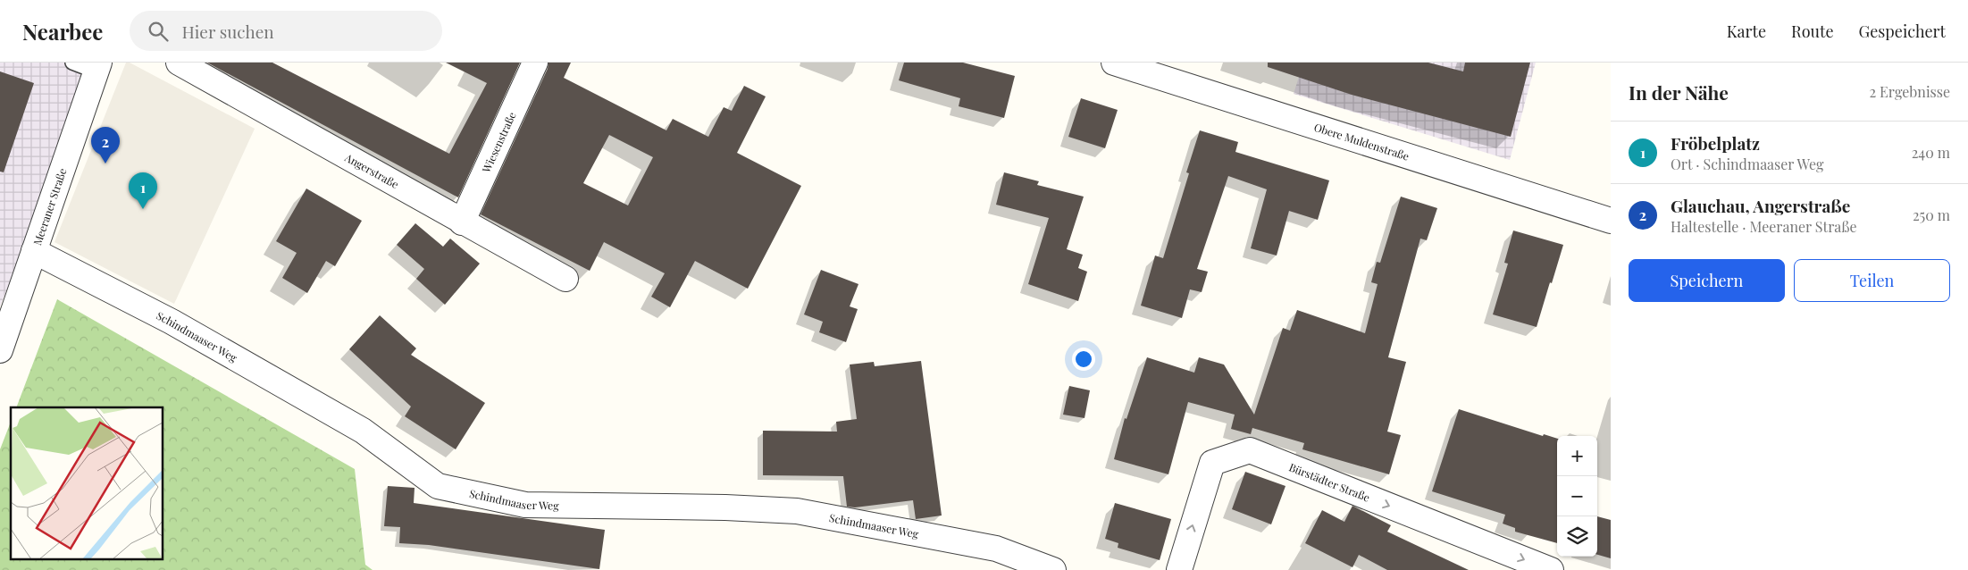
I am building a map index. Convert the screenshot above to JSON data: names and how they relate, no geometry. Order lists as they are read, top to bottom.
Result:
{
  "streets": {
    "street": [
      "Wiesenstraße",
      "Obere Muldenstraße",
      "Angerstraße",
      "Meeraner Straße",
      "Schindmaaser Weg",
      "Bürstädter Straße"
    ]
  },
  "crossings": [
    ["Wiesenstraße", "Angerstraße"],
    ["Meeraner Straße", "Schindmaaser Weg"]
  ],
  "page": {
    "header": "Nearbee",
    "search": "Hier suchen",
    "nav": ["Karte", "Route", "Gespeichert"],
    "heading": ["In der Nähe", "2 Ergebnisse"],
    "list": [
      {
        "mark": "1",
        "name": "Fröbelplatz",
        "note": "Ort · Schindmaaser Weg",
        "value": "240 m"
      },
      {
        "mark": "2",
        "name": "Glauchau, Angerstraße",
        "note": "Haltestelle · Meeraner Straße",
        "value": "250 m"
      }
    ],
    "pins": ["2", "1"],
    "buttons": ["Speichern", "Teilen"],
    "map_buttons": ["+", "−"]
  }
}
